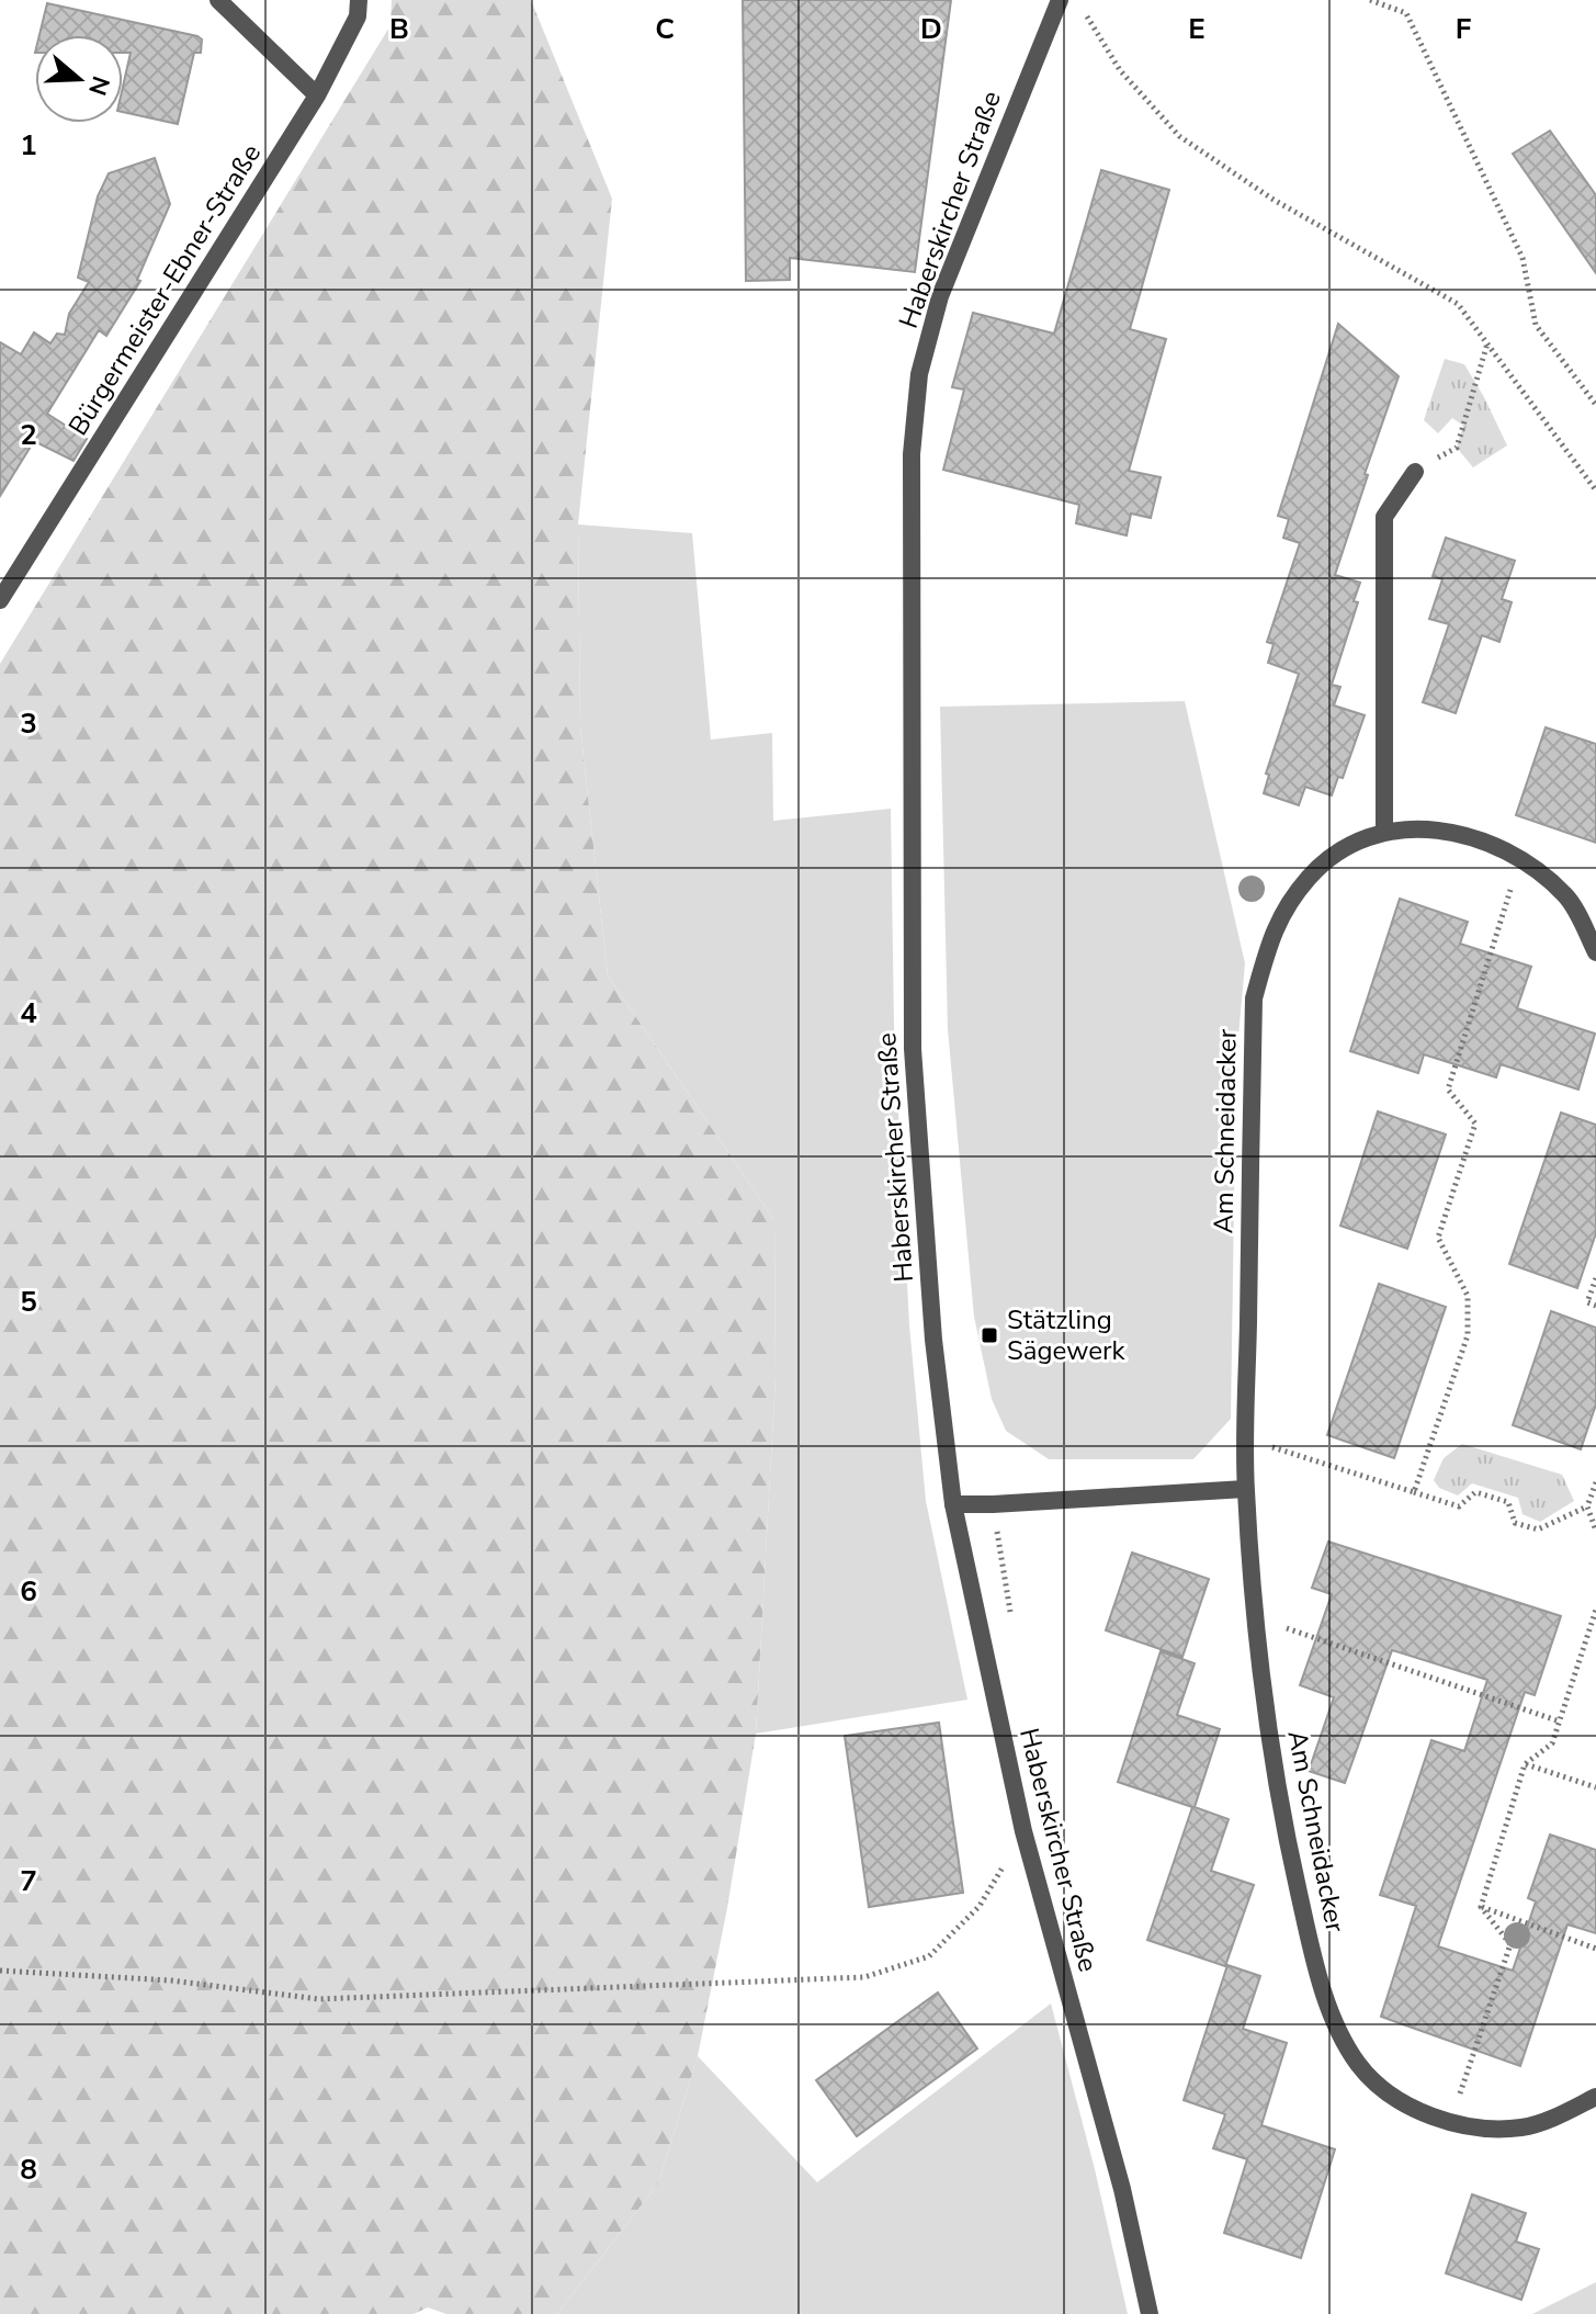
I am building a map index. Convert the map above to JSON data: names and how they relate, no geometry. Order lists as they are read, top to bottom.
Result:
{
  "streets": {
    "street": ["Haberskircher Straße", "Bürgermeister-Ebner-Straße", "Am Schneidacker"]
  },
  "places": {
    "transit": ["Stätzling Sägewerk"]
  },
  "north": "right",
  "grid": {
    "columns": [
      "B",
      "C",
      "D",
      "E",
      "F"
    ],
    "rows": [
      "1",
      "2",
      "3",
      "4",
      "5",
      "6",
      "7",
      "8"
    ]
  }
}
